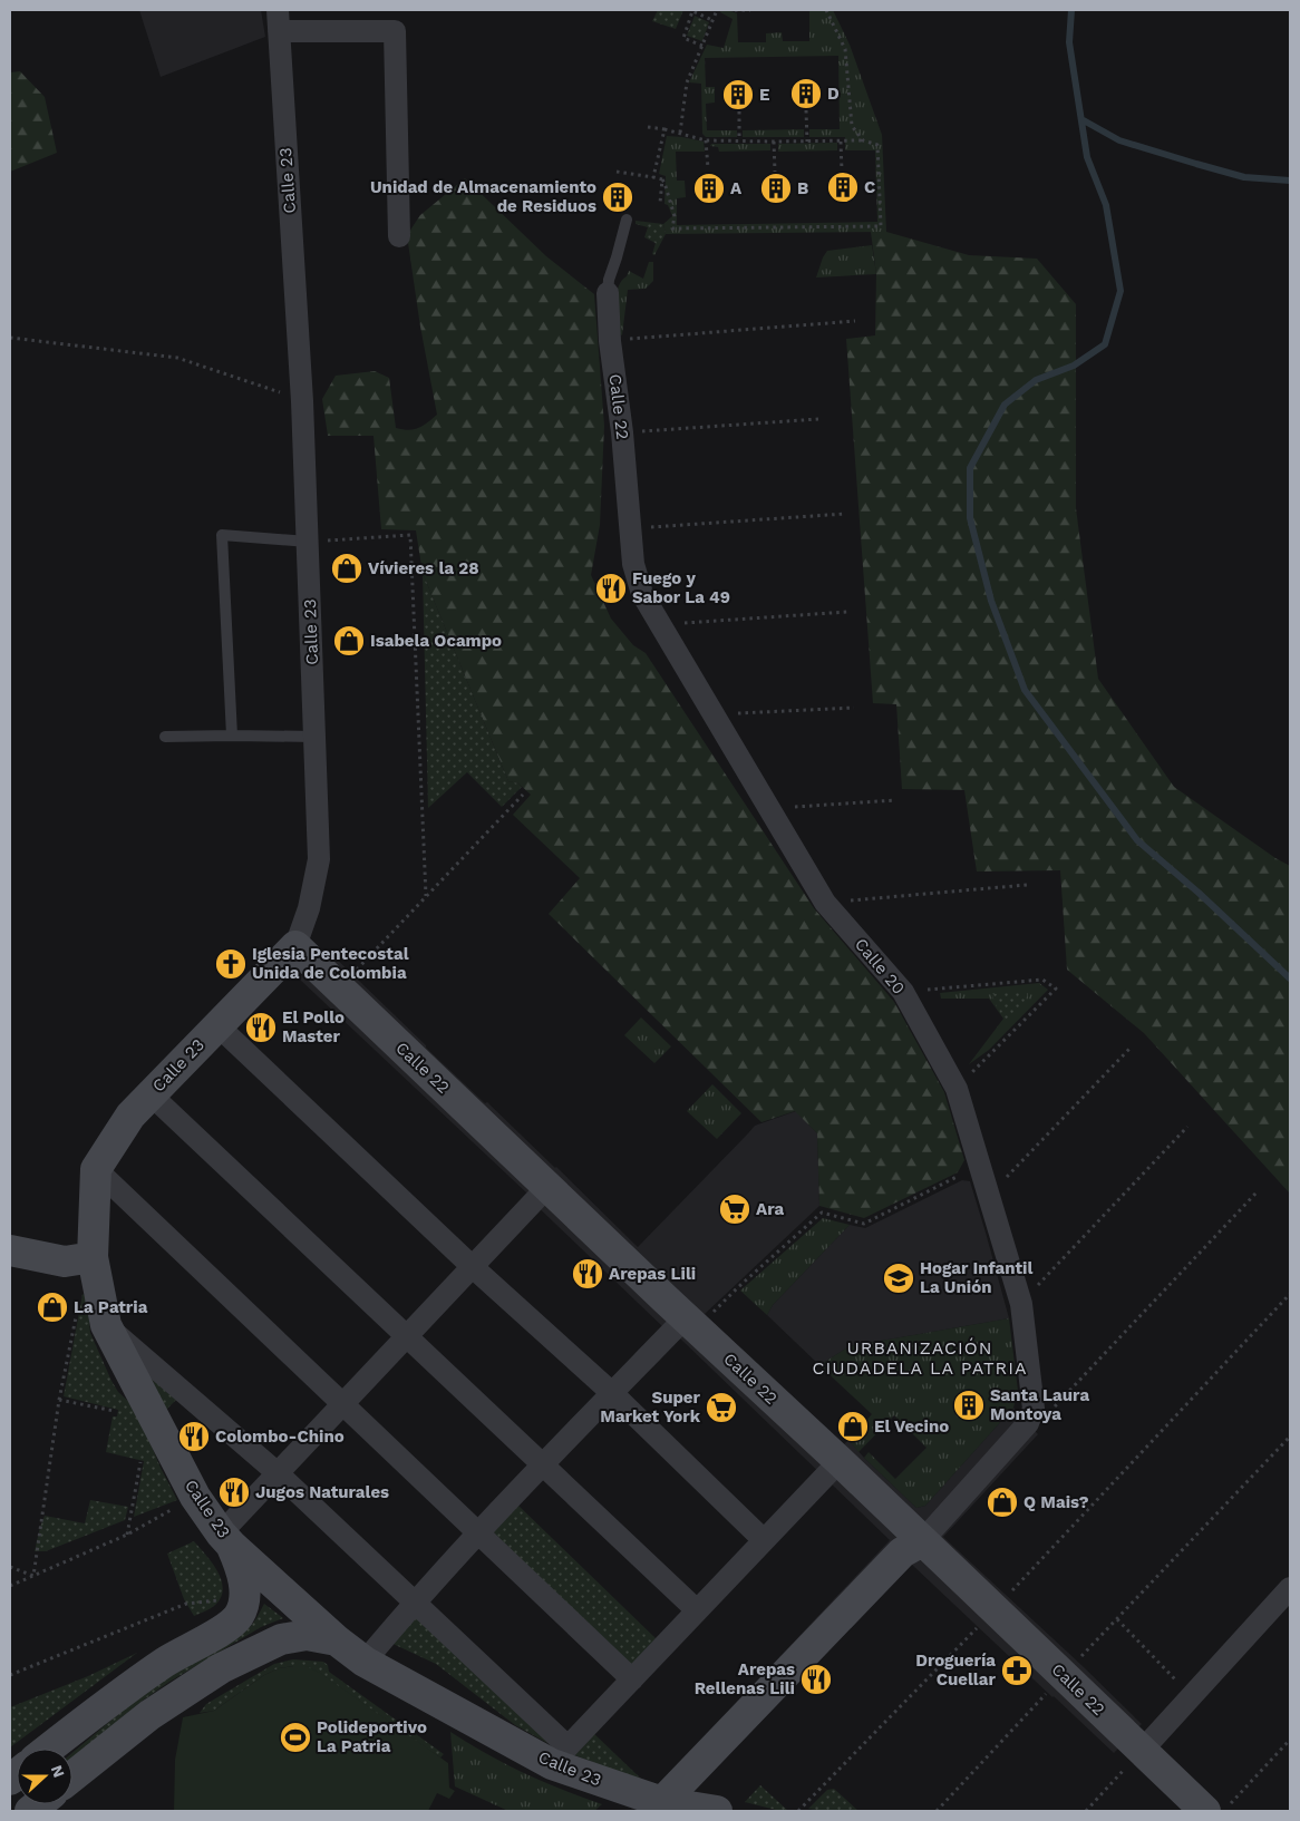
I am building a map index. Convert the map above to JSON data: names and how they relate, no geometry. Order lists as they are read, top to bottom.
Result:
{
  "streets": {
    "main road": ["Calle 23", "Calle 22"],
    "street": ["Calle 20"]
  },
  "crossings": [
    ["Calle 23", "Calle 22"],
    ["Calle 22", "Calle 20"]
  ],
  "districts": ["URBANIZACIÓN CIUDADELA LA PATRIA"],
  "places": {
    "building": [
      "D",
      "E",
      "C",
      "A",
      "B",
      "Unidad de Almacenamiento de Residuos",
      "Santa Laura Montoya"
    ],
    "shop": [
      "Vívieres la 28",
      "Isabela Ocampo",
      "La Patria",
      "El Vecino",
      "Q Mais?"
    ],
    "restaurant": [
      "Fuego y Sabor La 49",
      "El Pollo Master",
      "Arepas Lili",
      "Colombo-Chino",
      "Jugos Naturales",
      "Arepas Rellenas Lili"
    ],
    "church": ["Iglesia Pentecostal Unida de Colombia"],
    "supermarket": ["Ara", "Super Market York"],
    "school or university": ["Hogar Infantil La Unión"],
    "pharmacy": ["Droguería Cuellar"],
    "sports": ["Polideportivo La Patria"]
  },
  "north": "right"
}
